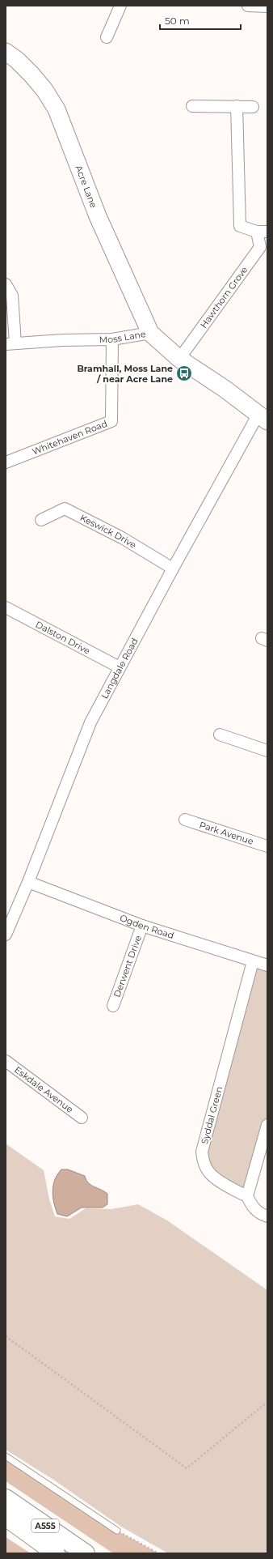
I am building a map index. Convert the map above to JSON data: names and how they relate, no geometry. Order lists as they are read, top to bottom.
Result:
{
  "streets": {
    "highway": ["A555"],
    "main road": ["Acre Lane", "Moss Lane"],
    "street": [
      "Hawthorn Grove",
      "Whitehaven Road",
      "Keswick Drive",
      "Dalston Drive",
      "Langdale Road",
      "Park Avenue",
      "Ogden Road",
      "Derwent Drive",
      "Eskdale Avenue",
      "Syddal Green"
    ]
  },
  "crossings": [
    ["Acre Lane", "Moss Lane"],
    ["Hawthorn Grove", "Moss Lane"],
    ["Moss Lane", "Whitehaven Road"],
    ["Moss Lane", "Langdale Road"],
    ["Keswick Drive", "Langdale Road"],
    ["Dalston Drive", "Langdale Road"],
    ["Langdale Road", "Ogden Road"],
    ["Ogden Road", "Derwent Drive"],
    ["Ogden Road", "Syddal Green"]
  ],
  "places": {
    "bus stop": ["Bramhall, Moss Lane / near Acre Lane"]
  },
  "scale_bar": "50 m"
}
